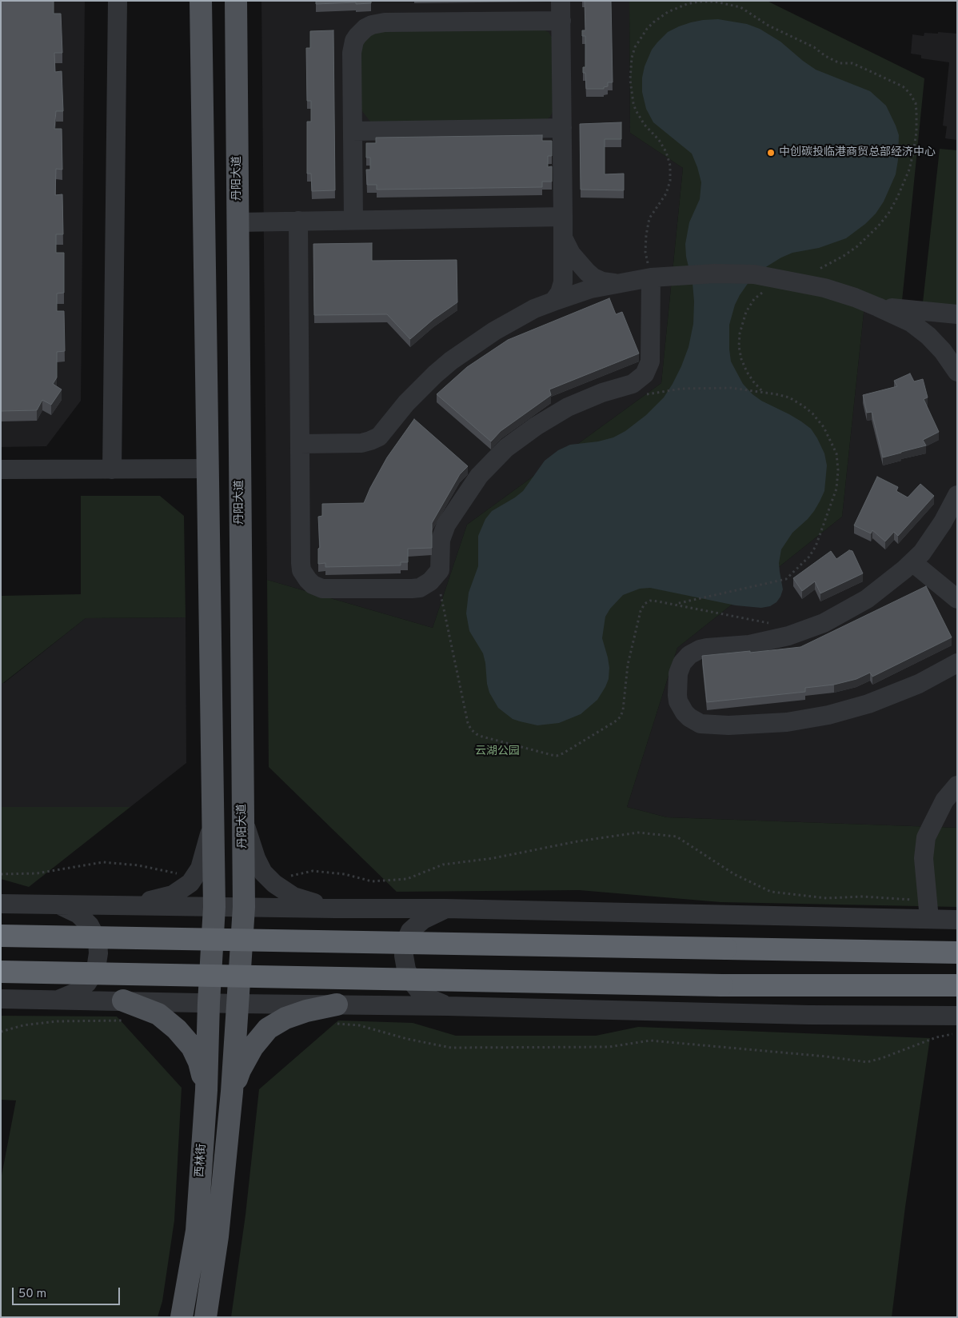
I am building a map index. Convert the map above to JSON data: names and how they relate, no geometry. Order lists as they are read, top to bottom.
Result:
{
  "streets": {
    "main road": ["丹阳大道", "西林街"]
  },
  "crossings": [
    ["丹阳大道", "西林街"]
  ],
  "parks": ["云湖公园"],
  "places": ["中创碳投临港商贸总部经济中心"],
  "scale_bar": "50 m"
}
